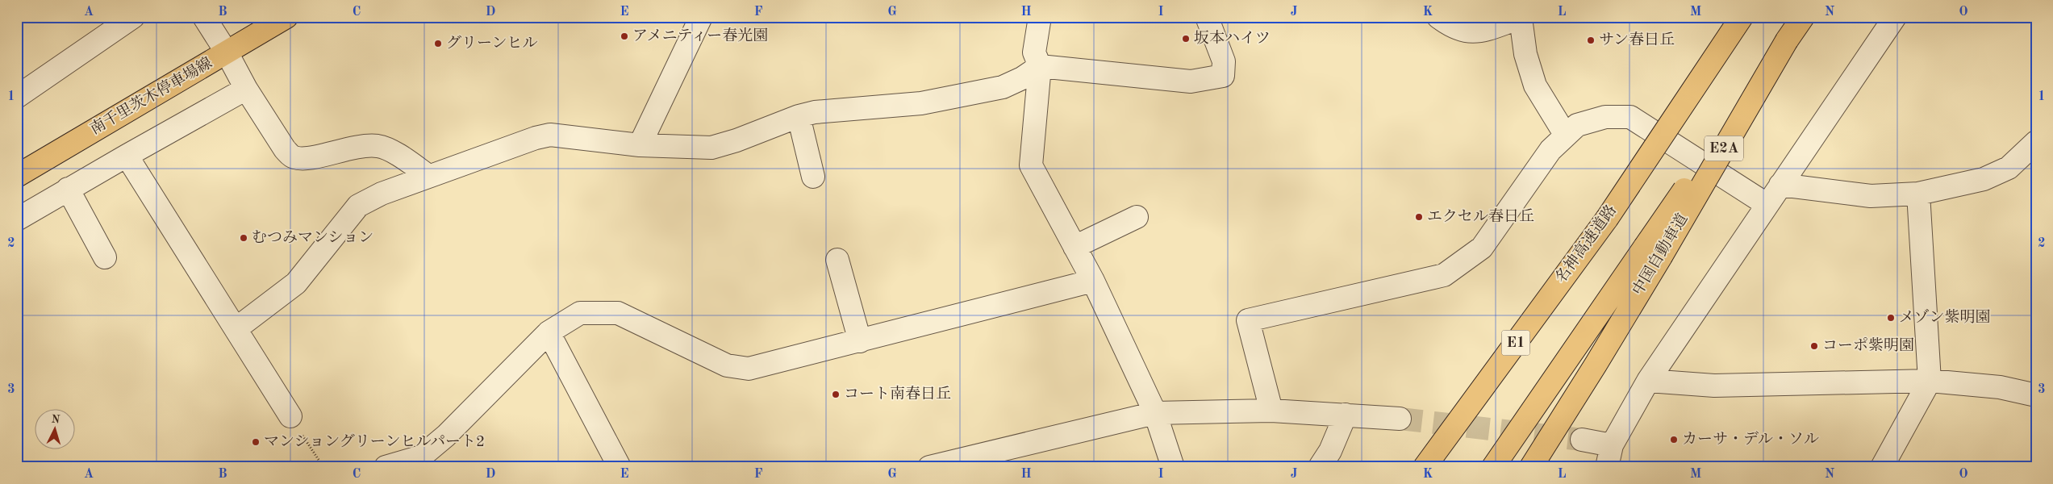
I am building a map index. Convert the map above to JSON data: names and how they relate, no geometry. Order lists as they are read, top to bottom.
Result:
{
  "streets": {
    "main road": [
      "南千里茨木停車場線",
      "E2A",
      "名神高速道路",
      "中国自動車道",
      "E1"
    ]
  },
  "places": [
    "アメニティー春光園",
    "坂本ハイツ",
    "サン春日丘",
    "グリーンヒル",
    "エクセル春日丘",
    "むつみマンション",
    "メゾン紫明園",
    "コーポ紫明園",
    "コート南春日丘",
    "カーサ・デル・ソル",
    "マンショングリーンヒルパート2"
  ],
  "north": "top",
  "grid": {
    "columns": [
      "A",
      "B",
      "C",
      "D",
      "E",
      "F",
      "G",
      "H",
      "I",
      "J",
      "K",
      "L",
      "M",
      "N",
      "O"
    ],
    "rows": ["1", "2", "3"]
  }
}
